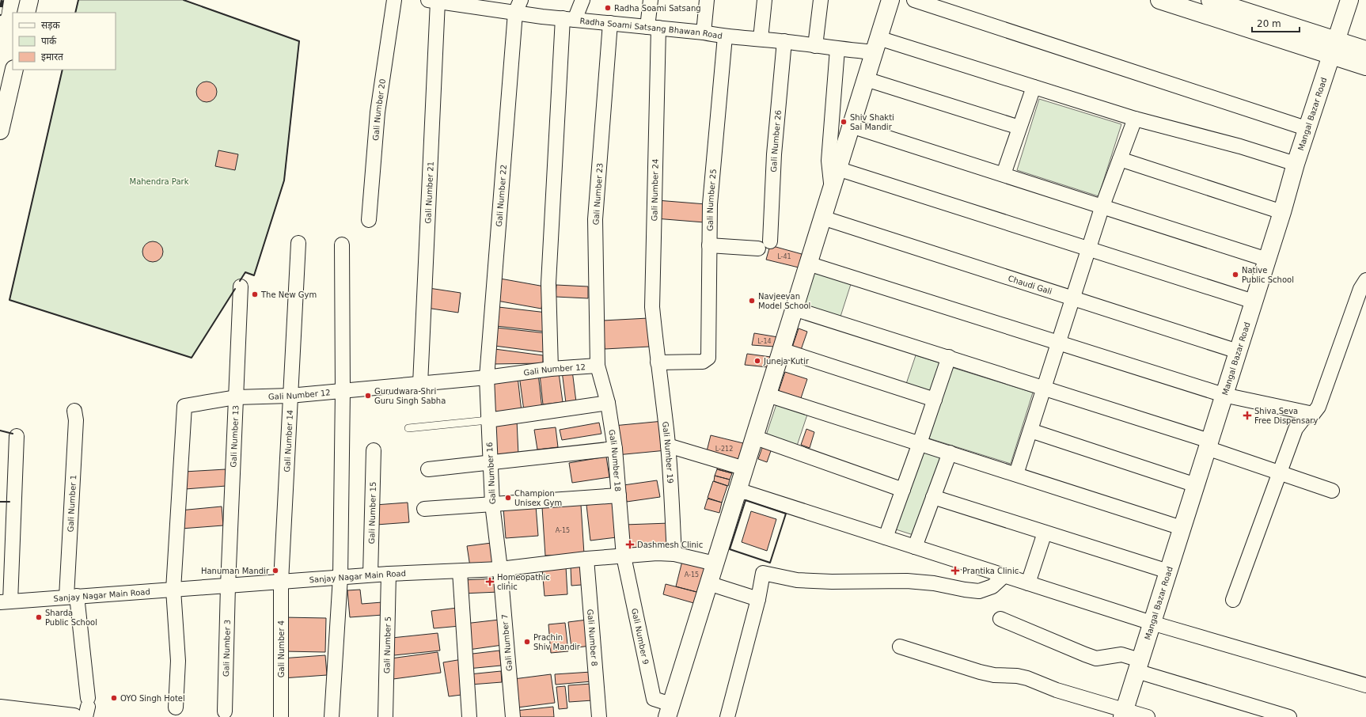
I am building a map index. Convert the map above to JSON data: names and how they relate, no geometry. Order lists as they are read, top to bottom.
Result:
{
  "streets": {
    "street": [
      "Radha Soami Satsang Bhawan Road",
      "Gali Number 20",
      "Mangal Bazar Road",
      "Gali Number 26",
      "Gali Number 24",
      "Gali Number 21",
      "Gali Number 23",
      "Gali Number 22",
      "Gali Number 25",
      "Chaudi Gali",
      "Gali Number 12",
      "Gali Number 13",
      "Gali Number 14",
      "Gali Number 19",
      "Gali Number 18",
      "Gali Number 16",
      "Gali Number 1",
      "Gali Number 15",
      "Sanjay Nagar Main Road",
      "Gali Number 9",
      "Gali Number 8",
      "Gali Number 7",
      "Gali Number 5",
      "Gali Number 3",
      "Gali Number 4"
    ]
  },
  "crossings": [
    ["Radha Soami Satsang Bhawan Road", "Mangal Bazar Road"],
    ["Radha Soami Satsang Bhawan Road", "Gali Number 26"],
    ["Radha Soami Satsang Bhawan Road", "Gali Number 24"],
    ["Radha Soami Satsang Bhawan Road", "Gali Number 21"],
    ["Radha Soami Satsang Bhawan Road", "Gali Number 23"],
    ["Radha Soami Satsang Bhawan Road", "Gali Number 22"],
    ["Radha Soami Satsang Bhawan Road", "Gali Number 25"],
    ["Mangal Bazar Road", "Chaudi Gali"],
    ["Gali Number 26", "Gali Number 25"],
    ["Gali Number 24", "Gali Number 25"],
    ["Gali Number 24", "Gali Number 19"],
    ["Gali Number 21", "Gali Number 12"],
    ["Gali Number 23", "Gali Number 12"],
    ["Gali Number 23", "Gali Number 18"],
    ["Gali Number 22", "Gali Number 12"],
    ["Gali Number 22", "Gali Number 16"],
    ["Gali Number 25", "Gali Number 19"],
    ["Gali Number 12", "Gali Number 13"],
    ["Gali Number 12", "Gali Number 14"],
    ["Gali Number 12", "Gali Number 18"],
    ["Gali Number 12", "Gali Number 16"],
    ["Gali Number 12", "Sanjay Nagar Main Road"],
    ["Gali Number 13", "Sanjay Nagar Main Road"],
    ["Gali Number 13", "Gali Number 3"],
    ["Gali Number 14", "Sanjay Nagar Main Road"],
    ["Gali Number 14", "Gali Number 4"],
    ["Gali Number 19", "Sanjay Nagar Main Road"],
    ["Gali Number 18", "Sanjay Nagar Main Road"],
    ["Gali Number 18", "Gali Number 9"],
    ["Gali Number 16", "Sanjay Nagar Main Road"],
    ["Gali Number 16", "Gali Number 7"],
    ["Gali Number 1", "Sanjay Nagar Main Road"],
    ["Gali Number 15", "Sanjay Nagar Main Road"],
    ["Sanjay Nagar Main Road", "Gali Number 9"],
    ["Sanjay Nagar Main Road", "Gali Number 8"],
    ["Sanjay Nagar Main Road", "Gali Number 7"],
    ["Sanjay Nagar Main Road", "Gali Number 5"],
    ["Sanjay Nagar Main Road", "Gali Number 3"],
    ["Sanjay Nagar Main Road", "Gali Number 4"]
  ],
  "parks": ["Mahendra Park"],
  "places": {
    "other": [
      "Radha Soami Satsang",
      "Shiv Shakti Sai Mandir",
      "Native Public School",
      "The New Gym",
      "Navjeevan Model School",
      "Juneja Kutir",
      "Gurudwara Shri Guru Singh Sabha",
      "Champion Unisex Gym",
      "Hanuman Mandir",
      "Sharda Public School",
      "Prachin Shiv Mandir",
      "OYO Singh Hotel"
    ],
    "health": [
      "Shiva Seva Free Dispensary",
      "Dashmesh Clinic",
      "Prantika Clinic",
      "Homeopathic clinic"
    ]
  },
  "house_numbers": [
    "L-41",
    "L-14",
    "L-212",
    "A-15",
    "A-15"
  ],
  "legend": ["सड़क", "पार्क", "इमारत"],
  "scale_bar": "20 m"
}
